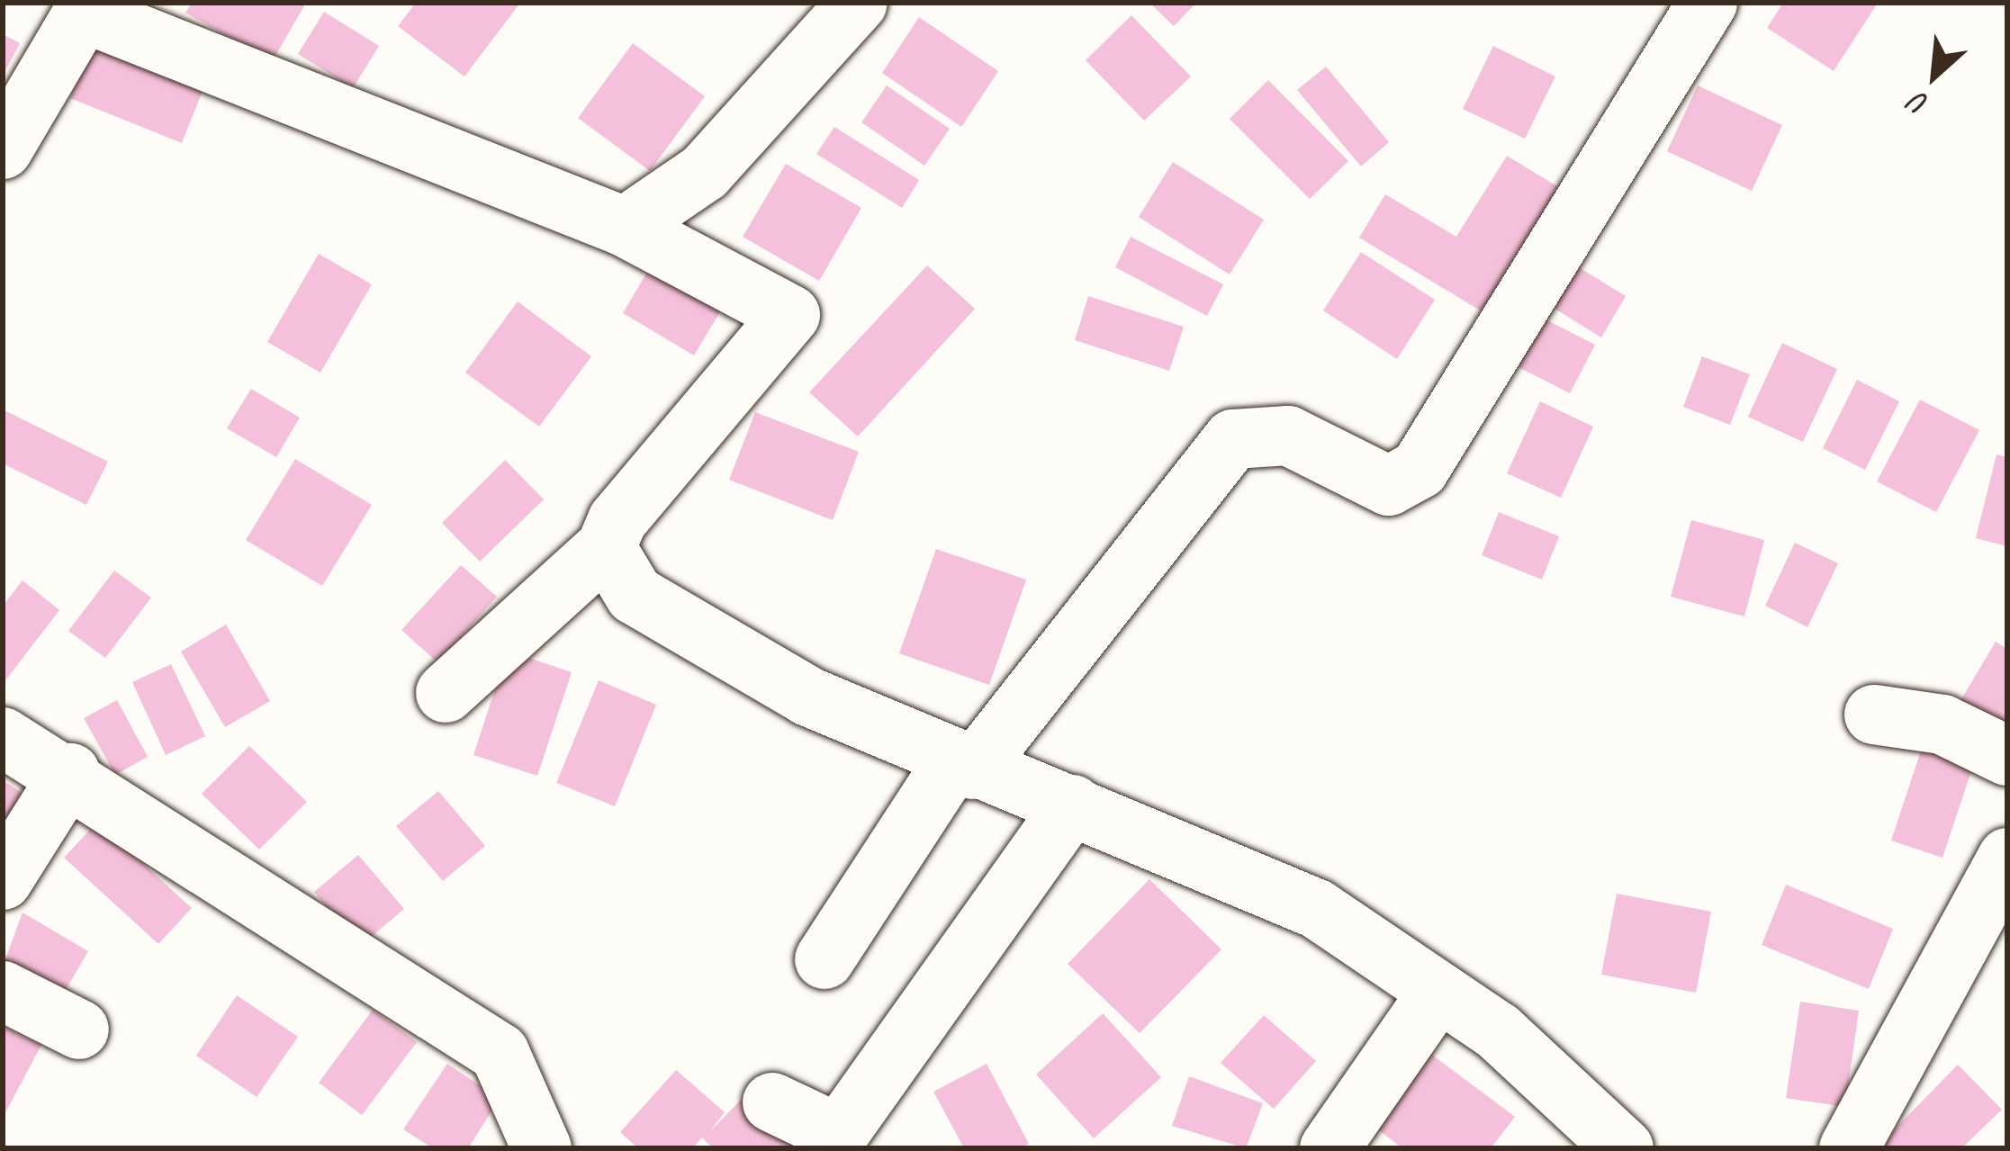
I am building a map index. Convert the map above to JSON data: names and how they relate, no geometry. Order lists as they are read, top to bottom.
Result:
{
  "north": "bottom left"
}
